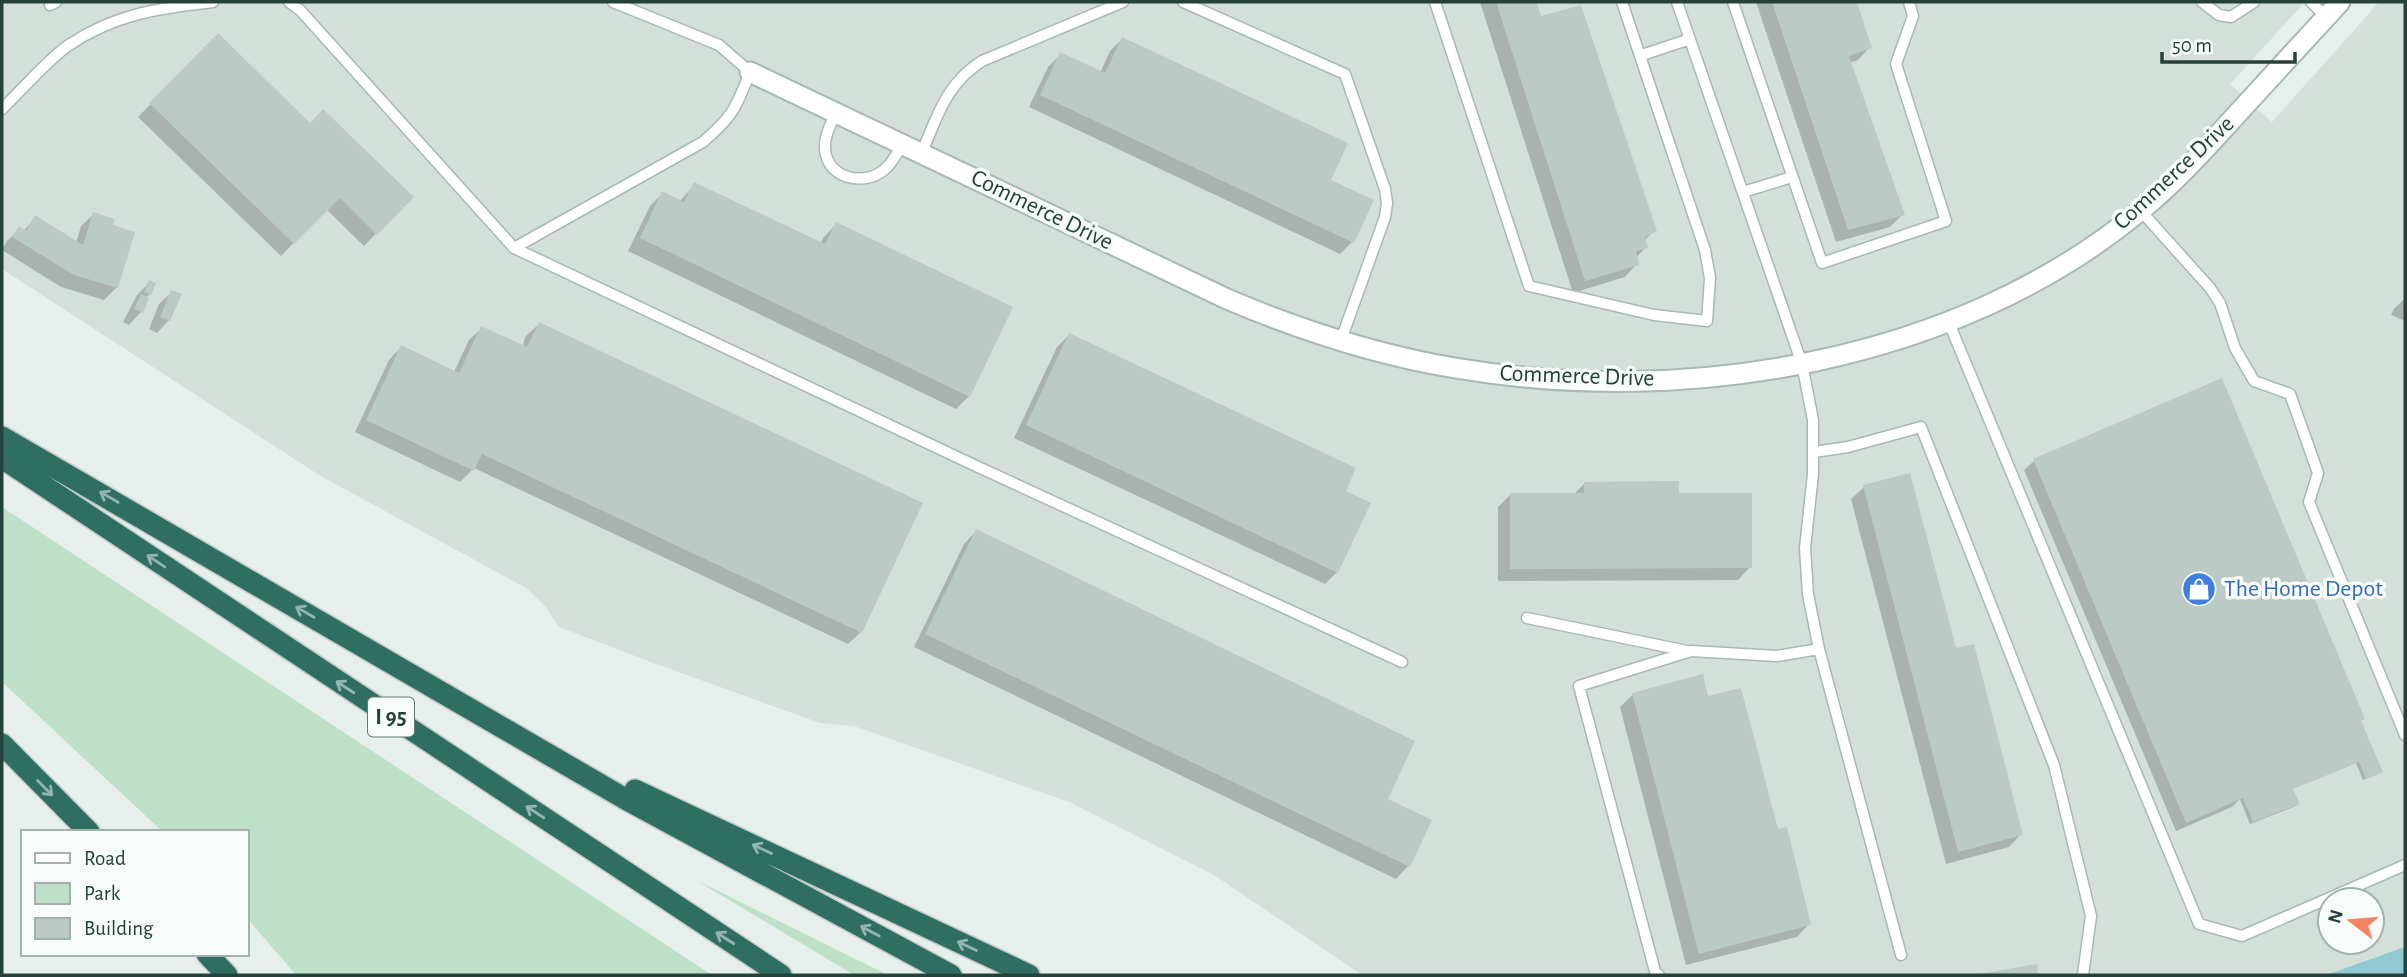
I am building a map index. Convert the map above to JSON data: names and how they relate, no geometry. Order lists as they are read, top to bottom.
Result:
{
  "streets": {
    "highway": ["I 95"],
    "street": ["Commerce Drive"]
  },
  "places": {
    "shop": ["The Home Depot"]
  },
  "legend": ["Road", "Park", "Building"],
  "scale_bar": "50 m",
  "north": "left"
}
